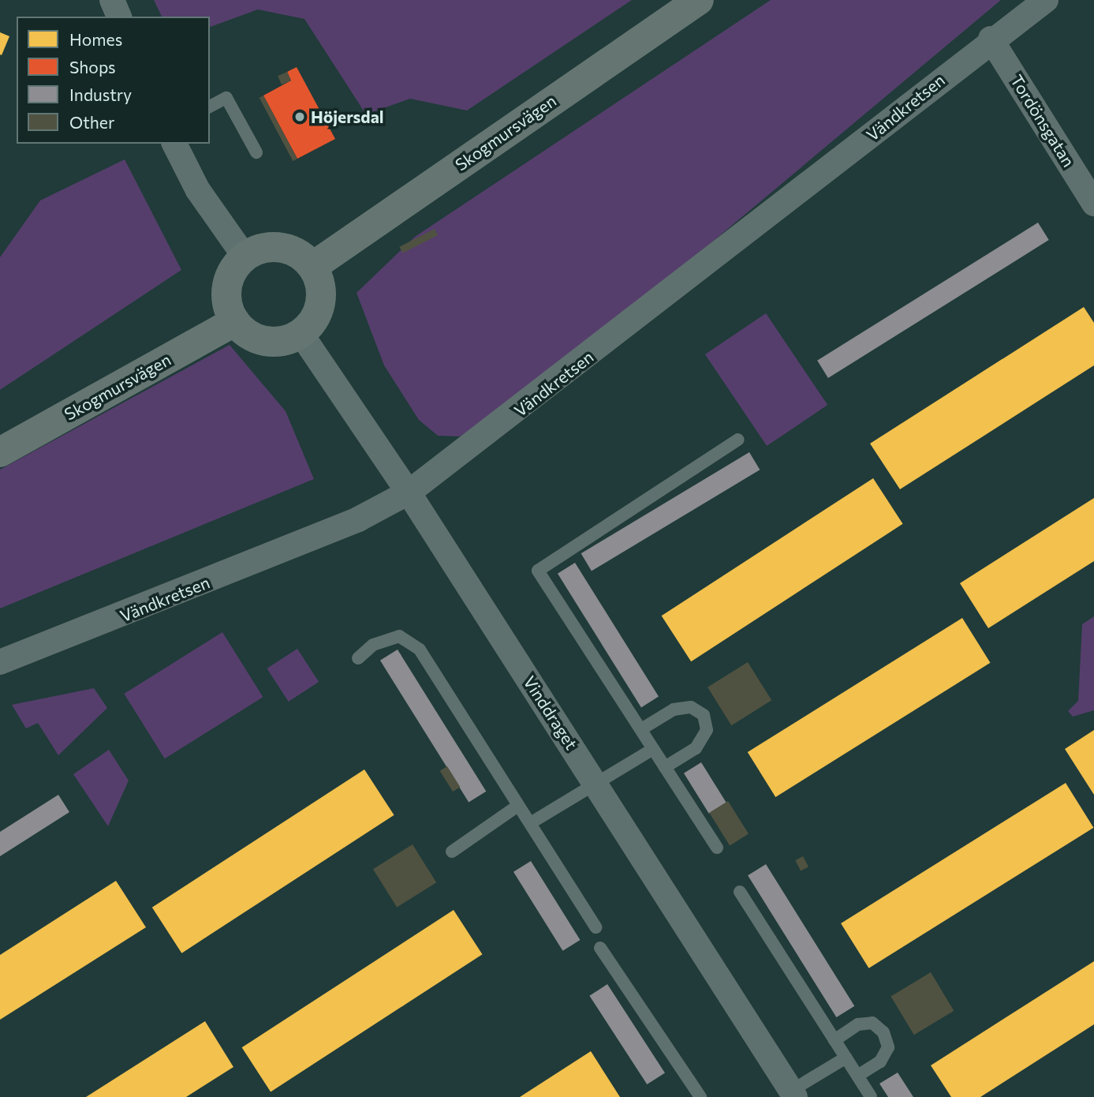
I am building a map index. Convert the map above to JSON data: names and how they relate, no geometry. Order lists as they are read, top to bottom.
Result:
{
  "streets": {
    "street": [
      "Vändkretsen",
      "Tordönsgatan",
      "Skogmursvägen",
      "Vinddraget"
    ]
  },
  "crossings": [
    ["Vändkretsen", "Tordönsgatan"],
    ["Vändkretsen", "Vinddraget"],
    ["Skogmursvägen", "Vinddraget"]
  ],
  "places": ["Höjersdal"],
  "legend": [
    "Homes",
    "Shops",
    "Industry",
    "Other"
  ]
}
